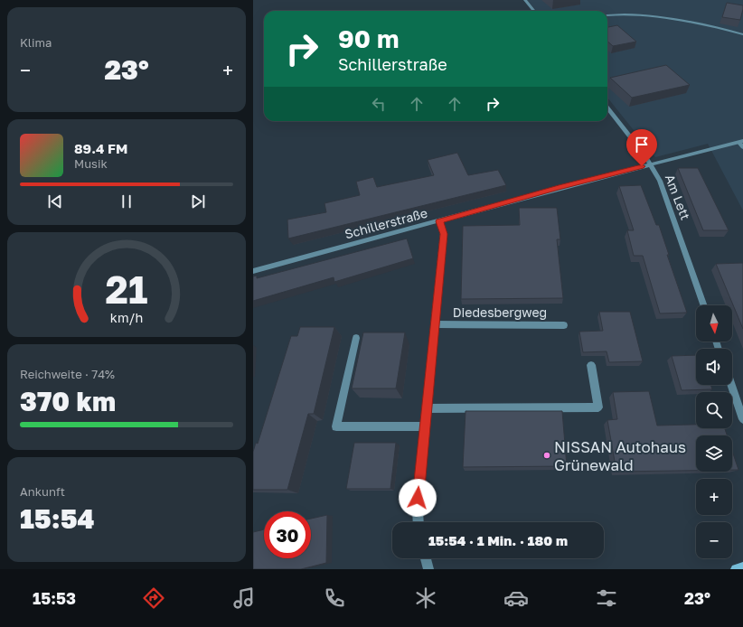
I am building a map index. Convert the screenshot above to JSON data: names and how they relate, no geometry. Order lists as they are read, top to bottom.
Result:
{
  "streets": {
    "street": ["Am Lett", "Schillerstraße", "Diedesbergweg"]
  },
  "crossings": [
    ["Am Lett", "Schillerstraße"],
    ["Schillerstraße", "Diedesbergweg"]
  ],
  "places": ["NISSAN Autohaus Grünewald"],
  "north": "bottom",
  "page": {
    "tile": [
      "Klima",
      ["Reichweite · 74%", "370 km"],
      ["Ankunft", "15:54"]
    ],
    "turn": ["90 m", "Schillerstraße"],
    "heat": ["−", "23°", "+"],
    "song": ["89.4 FM", "Musik"],
    "map_buttons": ["+", "−"],
    "limit": "30",
    "trip": "15:54 · 1 Min. · 180 m",
    "tabs": ["15:53", "23°"],
    "gauge": ["21", "km/h"]
  }
}
